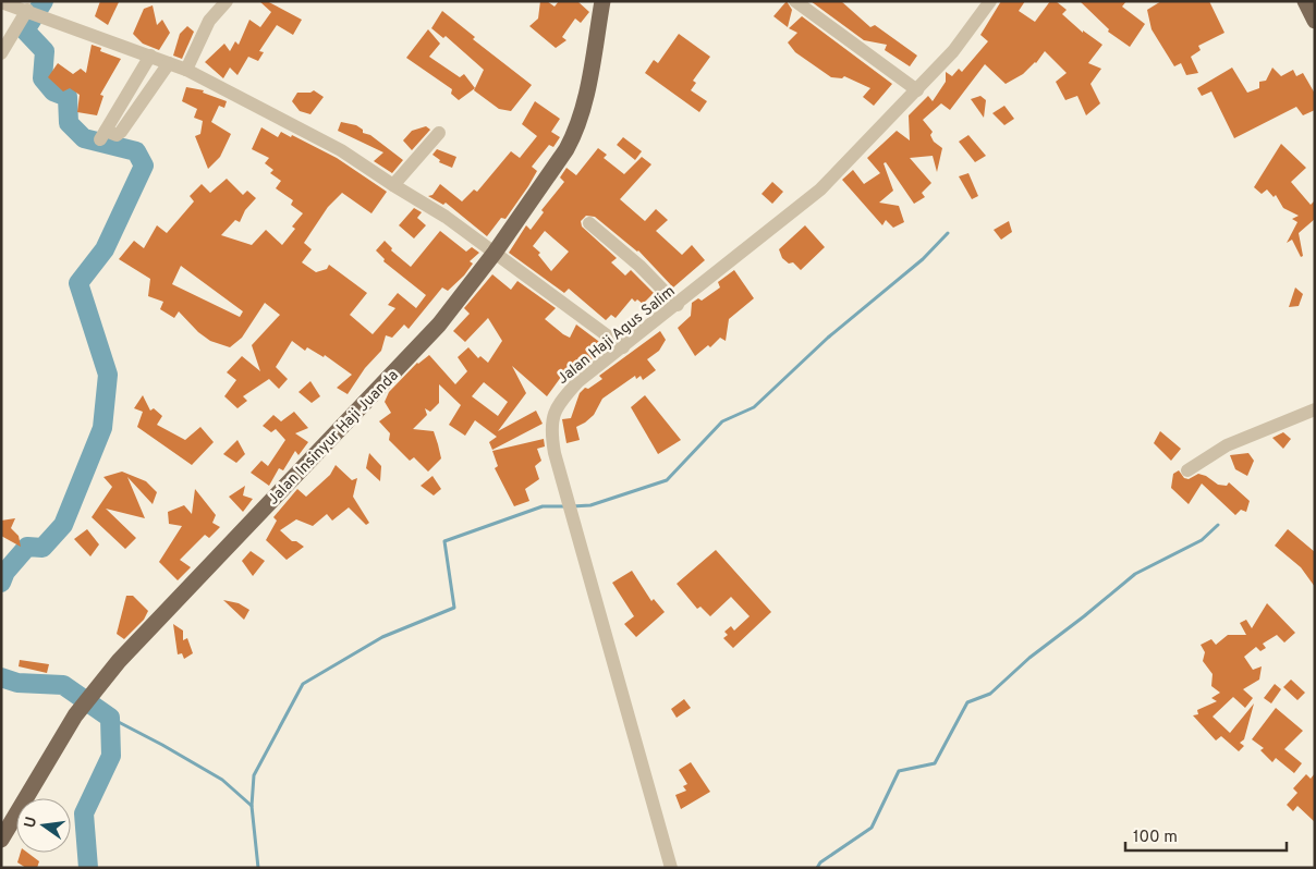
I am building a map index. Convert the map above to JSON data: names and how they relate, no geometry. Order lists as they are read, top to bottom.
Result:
{
  "streets": {
    "main road": ["Jalan Insinyur Haji Juanda"],
    "street": ["Jalan Haji Agus Salim"]
  },
  "scale_bar": "100 m",
  "north": "left"
}
